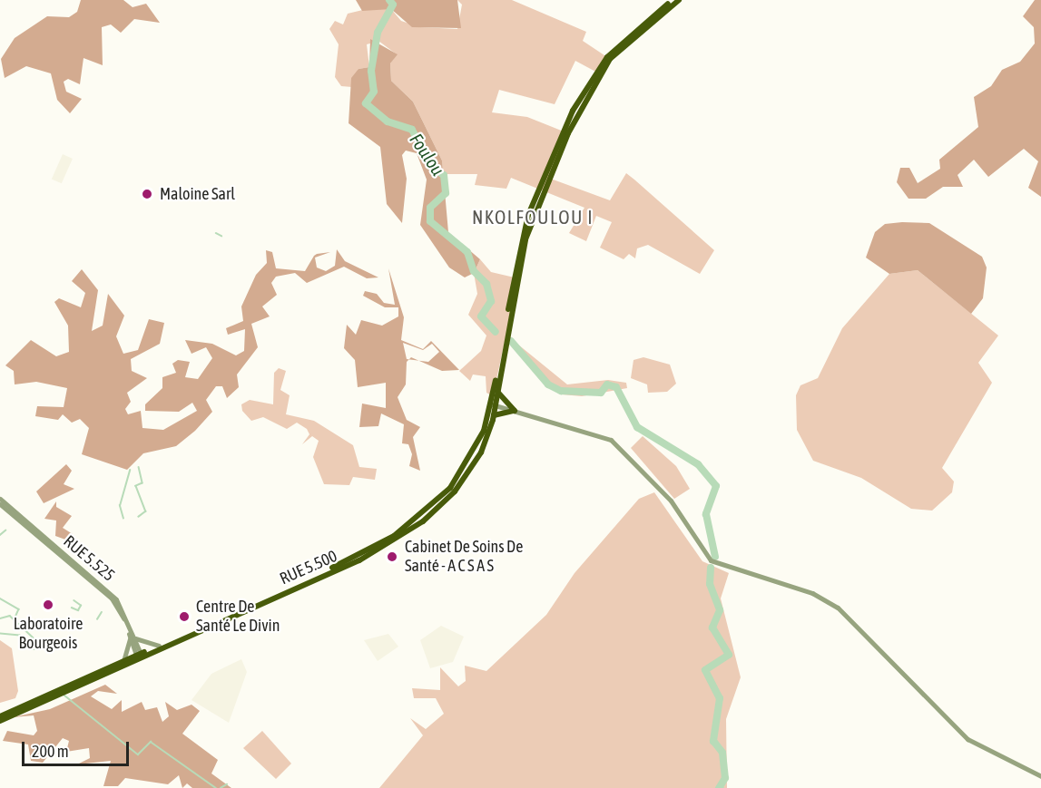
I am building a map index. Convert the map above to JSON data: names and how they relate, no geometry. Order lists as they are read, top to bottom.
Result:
{
  "streets": {
    "main road": ["RUE 5.500"],
    "street": ["RUE 5.525"]
  },
  "crossings": [
    ["RUE 5.525", "RUE 5.500"]
  ],
  "districts": ["NKOLFOULOU I"],
  "water": ["Foulou"],
  "places": [
    "Maloine Sarl",
    "Cabinet De Soins De Santé - A C S A S",
    "Laboratoire Bourgeois",
    "Centre De Santé Le Divin"
  ],
  "scale_bar": "200 m"
}
